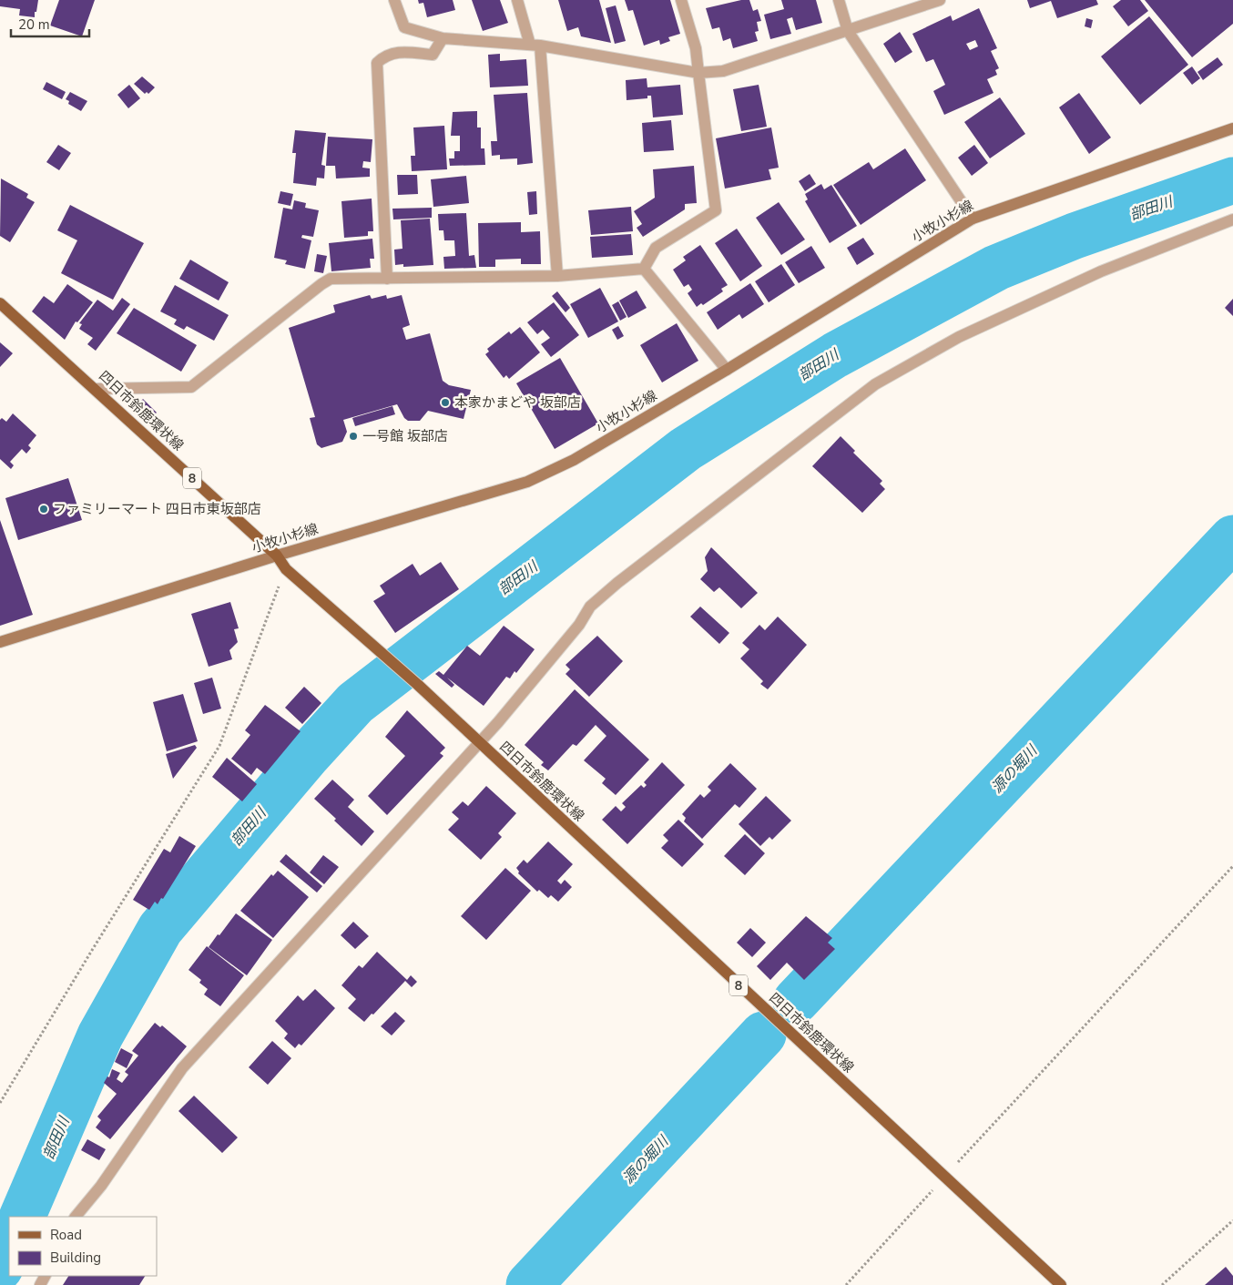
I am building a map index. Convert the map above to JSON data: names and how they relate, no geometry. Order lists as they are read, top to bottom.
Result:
{
  "streets": {
    "main road": ["小牧小杉線", "四日市鈴鹿環状線", "8"]
  },
  "crossings": [
    ["小牧小杉線", "四日市鈴鹿環状線"]
  ],
  "water": ["部田川", "源の堀川"],
  "places": ["本家かまどや 坂部店", "一号館 坂部店", "ファミリーマート 四日市東坂部店"],
  "legend": ["Road", "Building"],
  "scale_bar": "20 m"
}
